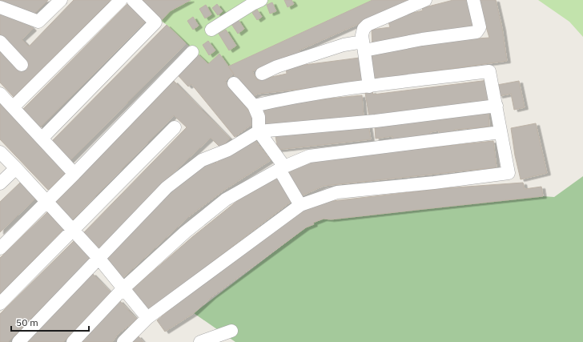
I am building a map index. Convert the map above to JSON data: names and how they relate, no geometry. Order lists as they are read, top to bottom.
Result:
{
  "scale_bar": "50 m"
}
